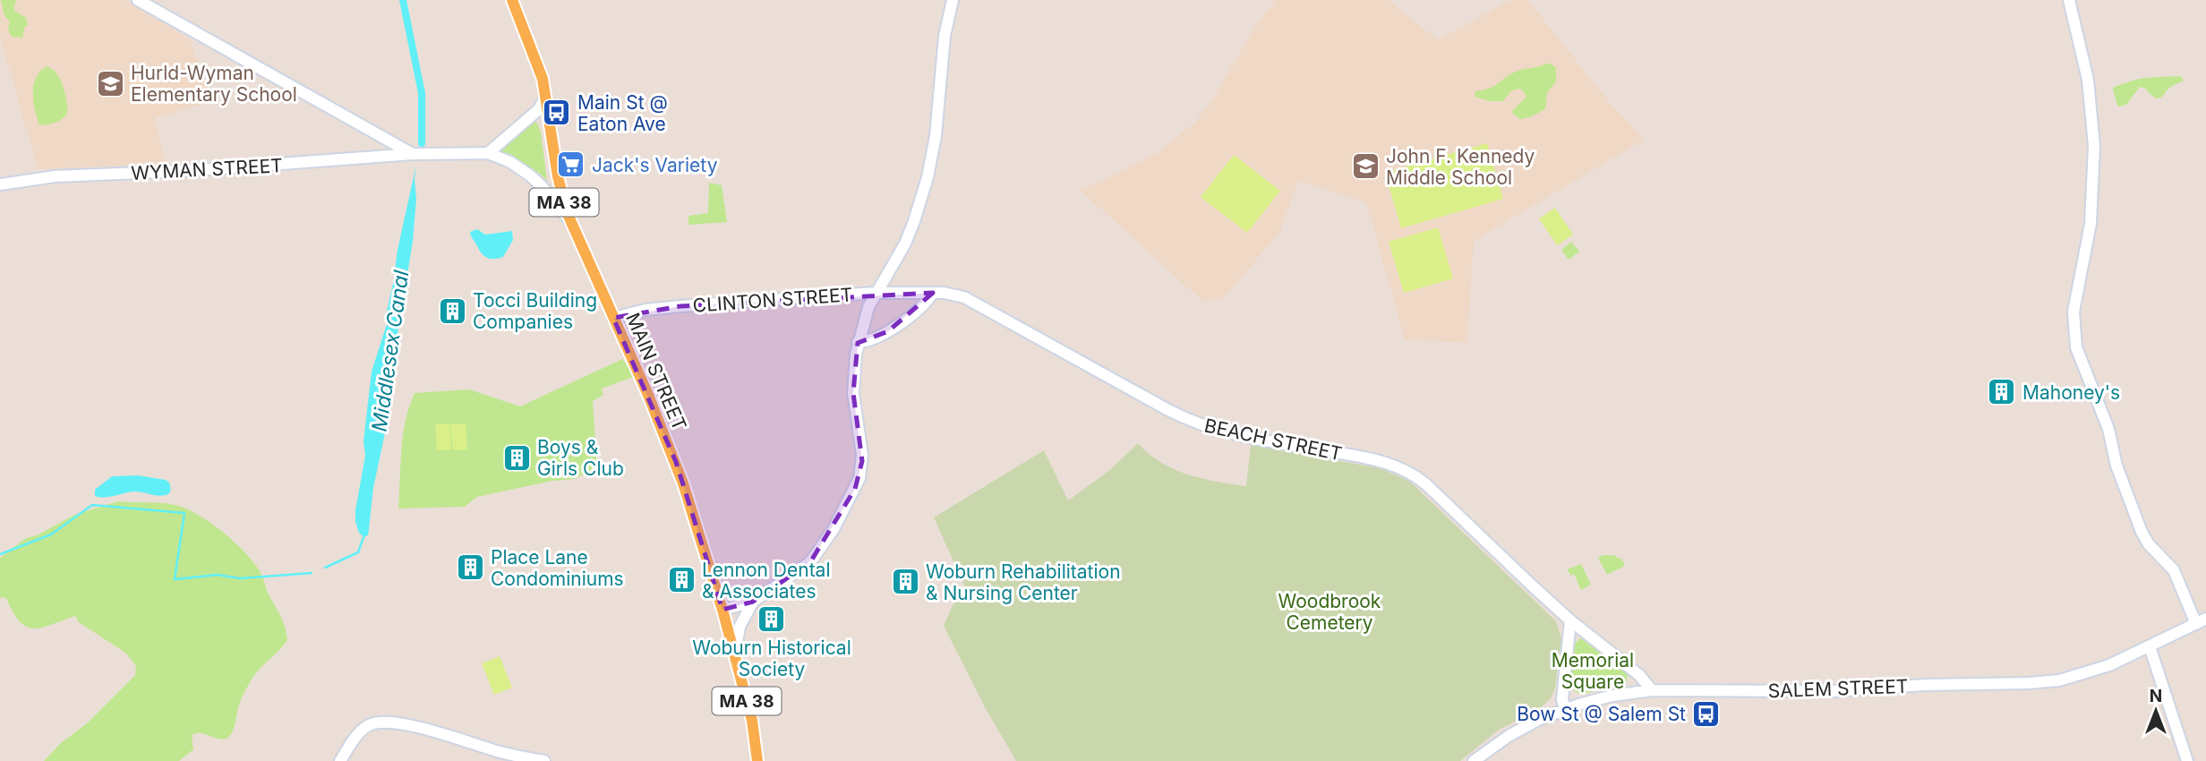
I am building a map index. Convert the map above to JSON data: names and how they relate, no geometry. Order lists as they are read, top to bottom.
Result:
{
  "streets": {
    "main road": ["MA 38", "MAIN STREET"],
    "street": [
      "WYMAN STREET",
      "CLINTON STREET",
      "BEACH STREET",
      "SALEM STREET"
    ]
  },
  "crossings": [
    ["CLINTON STREET", "MAIN STREET"],
    ["CLINTON STREET", "BEACH STREET"],
    ["BEACH STREET", "SALEM STREET"]
  ],
  "water": ["Middlesex Canal"],
  "parks": ["Woodbrook Cemetery", "Memorial Square"],
  "places": {
    "school or university": ["Hurld-Wyman Elementary School", "John F. Kennedy Middle School"],
    "bus stop": ["Main St @ Eaton Ave", "Bow St @ Salem St"],
    "supermarket": ["Jack's Variety"],
    "building": [
      "Tocci Building Companies",
      "Mahoney's",
      "Boys & Girls Club",
      "Place Lane Condominiums",
      "Lennon Dental & Associates",
      "Woburn Rehabilitation & Nursing Center",
      "Woburn Historical Society"
    ]
  },
  "north": "top"
}
